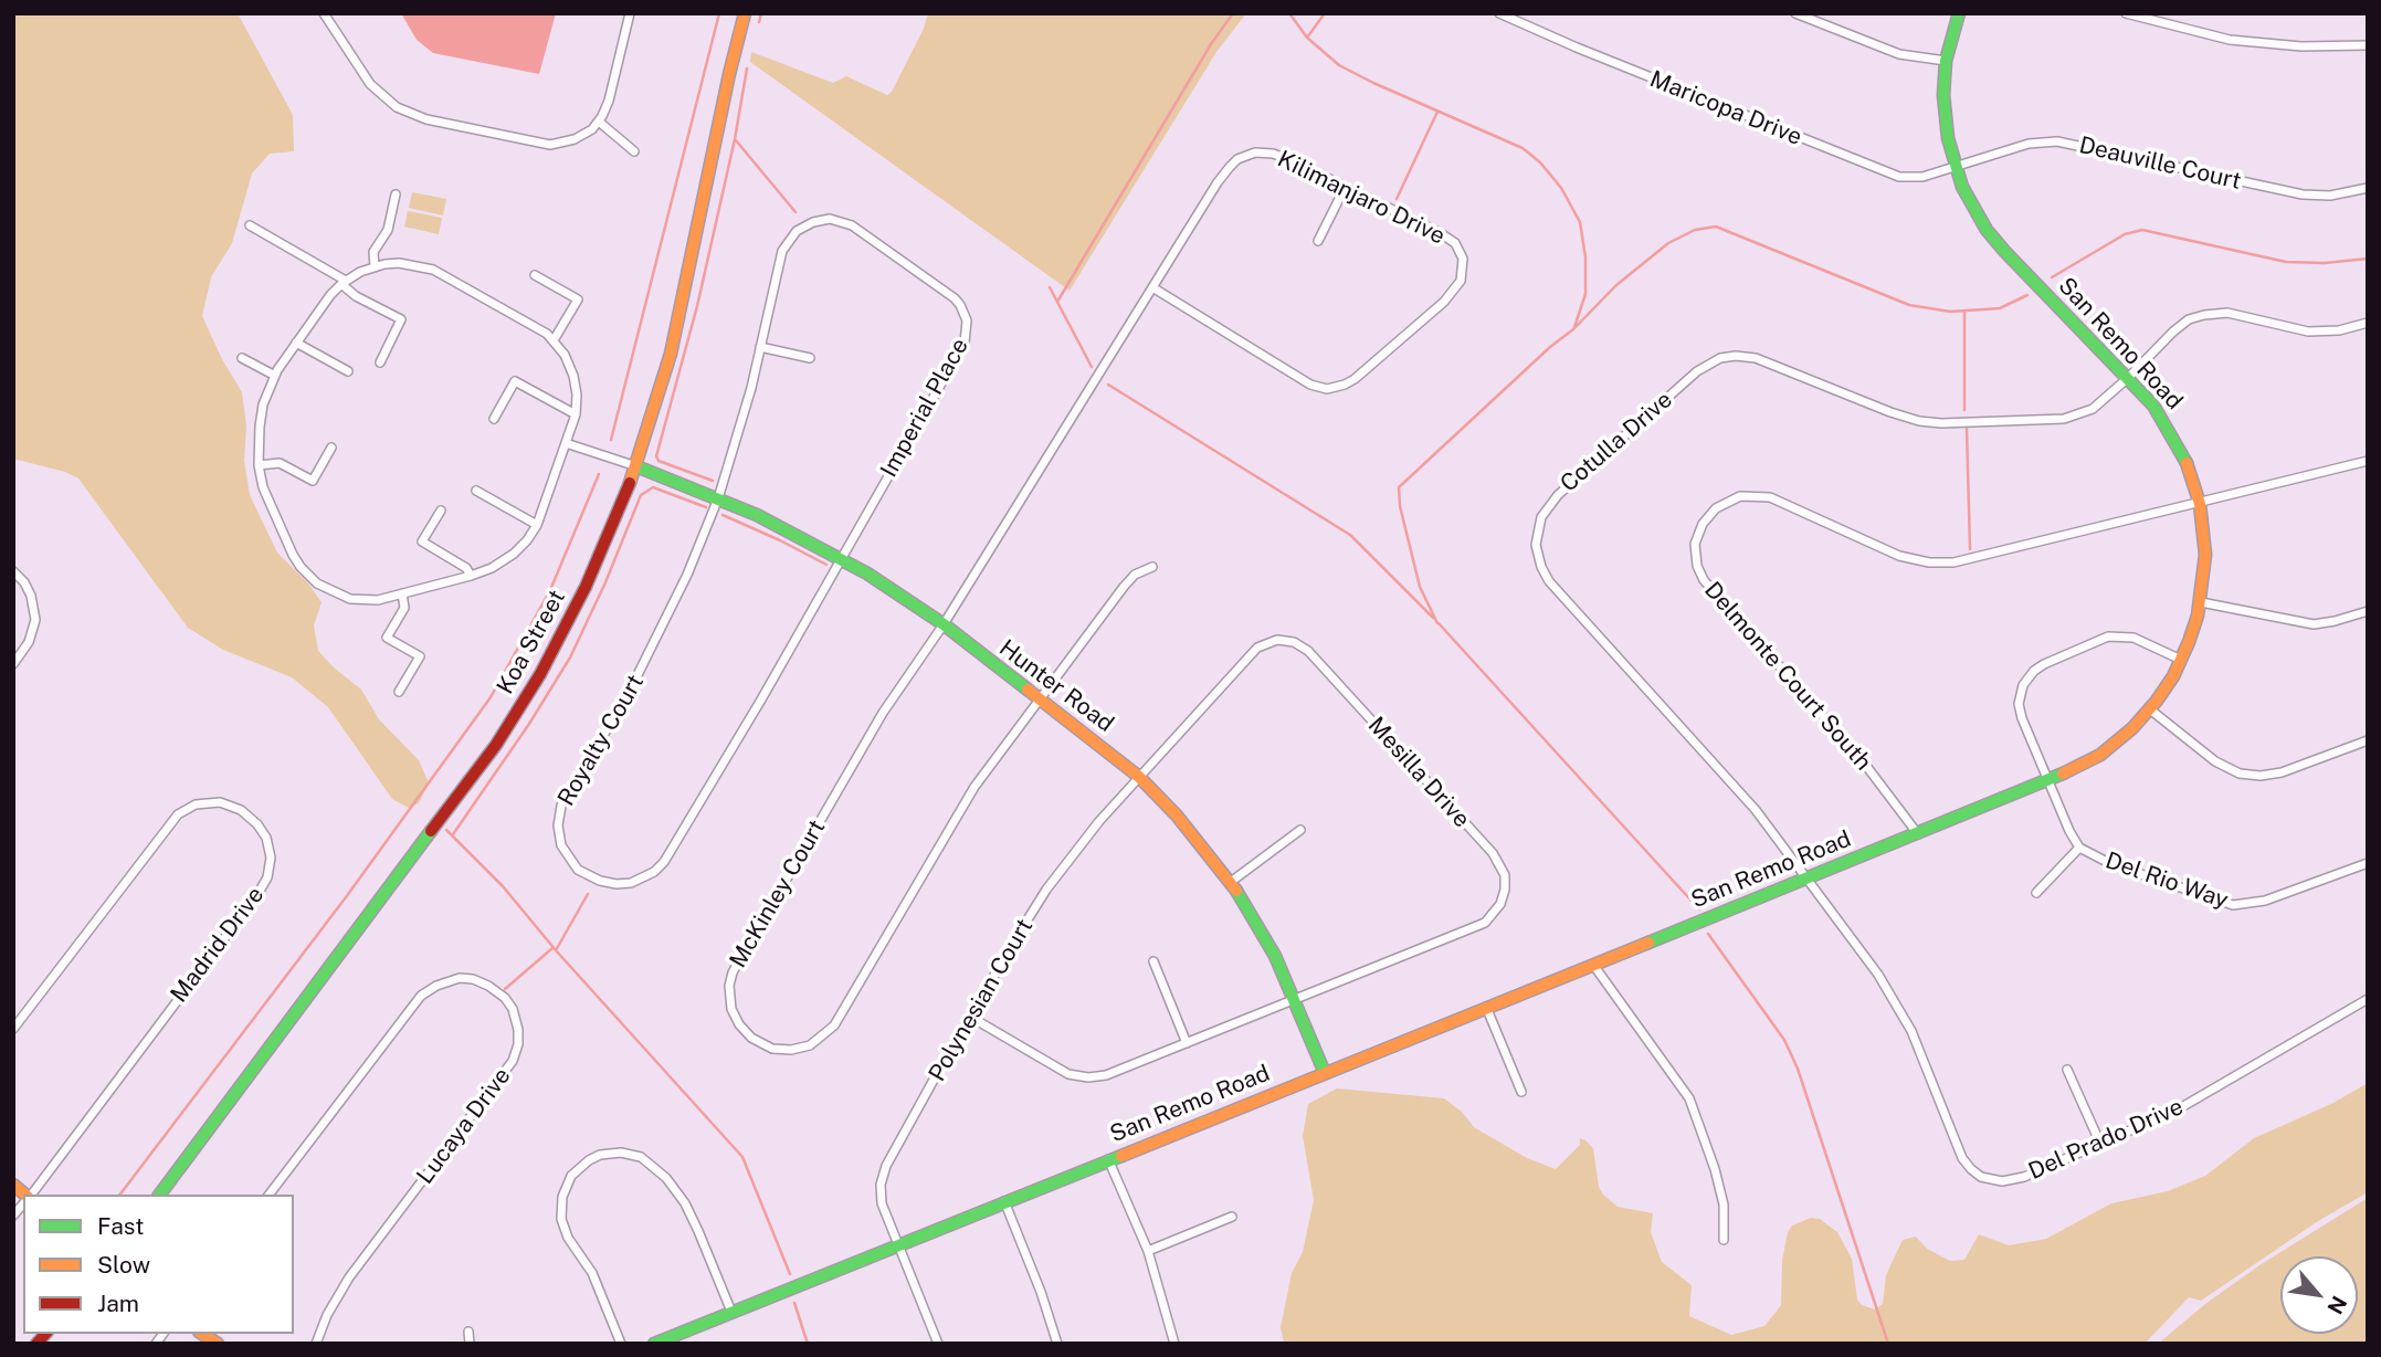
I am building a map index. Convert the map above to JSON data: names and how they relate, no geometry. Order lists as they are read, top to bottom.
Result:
{
  "streets": {
    "street": [
      "Maricopa Drive",
      "Deauville Court",
      "Kilimanjaro Drive",
      "San Remo Road",
      "Imperial Place",
      "Cotulla Drive",
      "Koa Street",
      "Delmonte Court South",
      "Hunter Road",
      "Royalty Court",
      "Mesilla Drive",
      "Del Rio Way",
      "McKinley Court",
      "Madrid Drive",
      "Polynesian Court",
      "Lucaya Drive",
      "Del Prado Drive"
    ]
  },
  "crossings": [
    ["Maricopa Drive", "Deauville Court"],
    ["Maricopa Drive", "San Remo Road"],
    ["Deauville Court", "San Remo Road"],
    ["Kilimanjaro Drive", "Hunter Road"],
    ["Kilimanjaro Drive", "McKinley Court"],
    ["San Remo Road", "Cotulla Drive"],
    ["San Remo Road", "Delmonte Court South"],
    ["San Remo Road", "Hunter Road"],
    ["San Remo Road", "Del Rio Way"],
    ["San Remo Road", "Polynesian Court"],
    ["San Remo Road", "Del Prado Drive"],
    ["Imperial Place", "Hunter Road"],
    ["Imperial Place", "Royalty Court"],
    ["Cotulla Drive", "Del Prado Drive"],
    ["Koa Street", "Hunter Road"],
    ["Hunter Road", "Royalty Court"],
    ["Hunter Road", "Mesilla Drive"],
    ["Hunter Road", "McKinley Court"],
    ["Hunter Road", "Polynesian Court"],
    ["Mesilla Drive", "Polynesian Court"]
  ],
  "legend": ["Fast", "Slow", "Jam"],
  "north": "bottom right"
}
